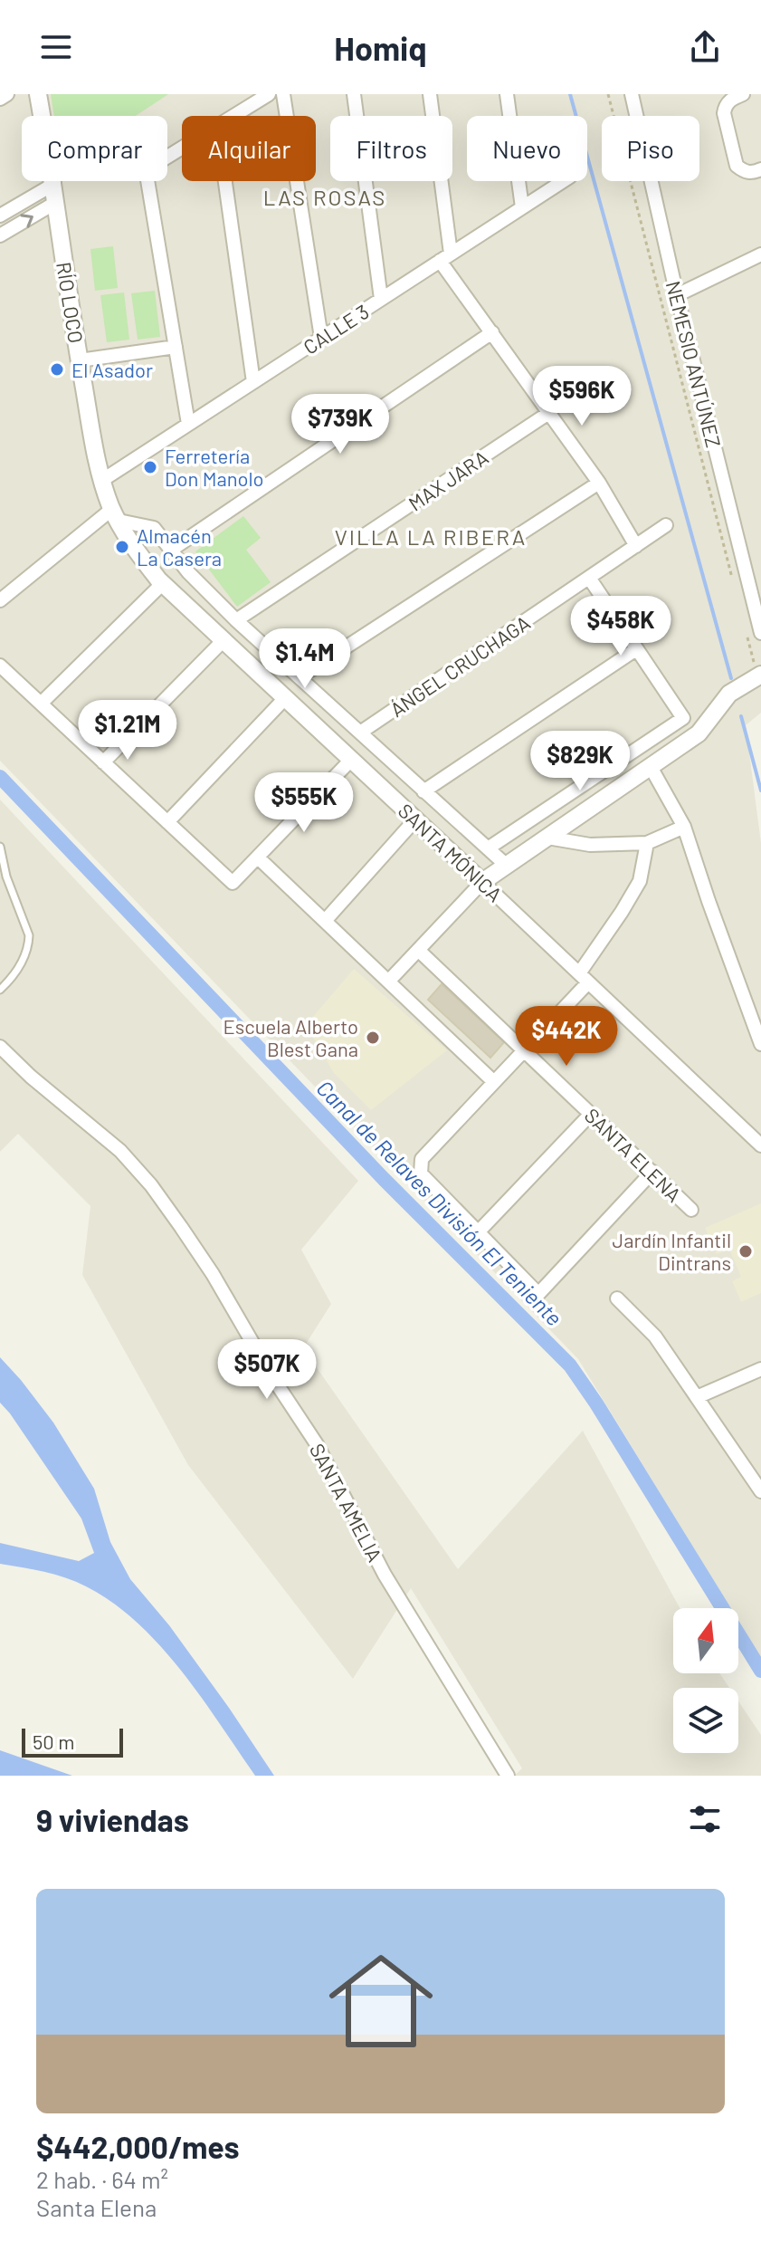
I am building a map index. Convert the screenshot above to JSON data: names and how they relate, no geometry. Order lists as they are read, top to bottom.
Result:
{
  "streets": {
    "street": [
      "RÍO LOCO",
      "CALLE 3",
      "NEMESIO ANTÚNEZ",
      "MAX JARA",
      "ÁNGEL CRUCHAGA",
      "SANTA MÓNICA",
      "SANTA ELENA",
      "SANTA AMELIA"
    ]
  },
  "crossings": [
    ["RÍO LOCO", "CALLE 3"],
    ["RÍO LOCO", "SANTA MÓNICA"],
    ["MAX JARA", "SANTA MÓNICA"],
    ["ÁNGEL CRUCHAGA", "SANTA MÓNICA"]
  ],
  "districts": ["LAS ROSAS", "VILLA LA RIBERA"],
  "water": ["Canal de Relaves División El Teniente"],
  "places": [
    "El Asador",
    "Ferretería Don Manolo",
    "Almacén La Casera",
    "Escuela Alberto Blest Gana",
    "Jardín Infantil Dintrans"
  ],
  "scale_bar": "50 m",
  "north": "top",
  "page": {
    "header": "Homiq",
    "chip": [
      "Comprar",
      "Alquilar",
      "Filtros",
      "Nuevo",
      "Piso"
    ],
    "price": [
      "$596K",
      "$739K",
      "$458K",
      "$1.4M",
      "$1.21M",
      "$829K",
      "$555K",
      "$442K",
      "$507K"
    ],
    "scale": "50 m",
    "heading": "9 viviendas",
    "list": [
      {
        "name": "$442,000/mes",
        "note": "2 hab. · 64 m² · Santa Elena"
      }
    ]
  }
}
